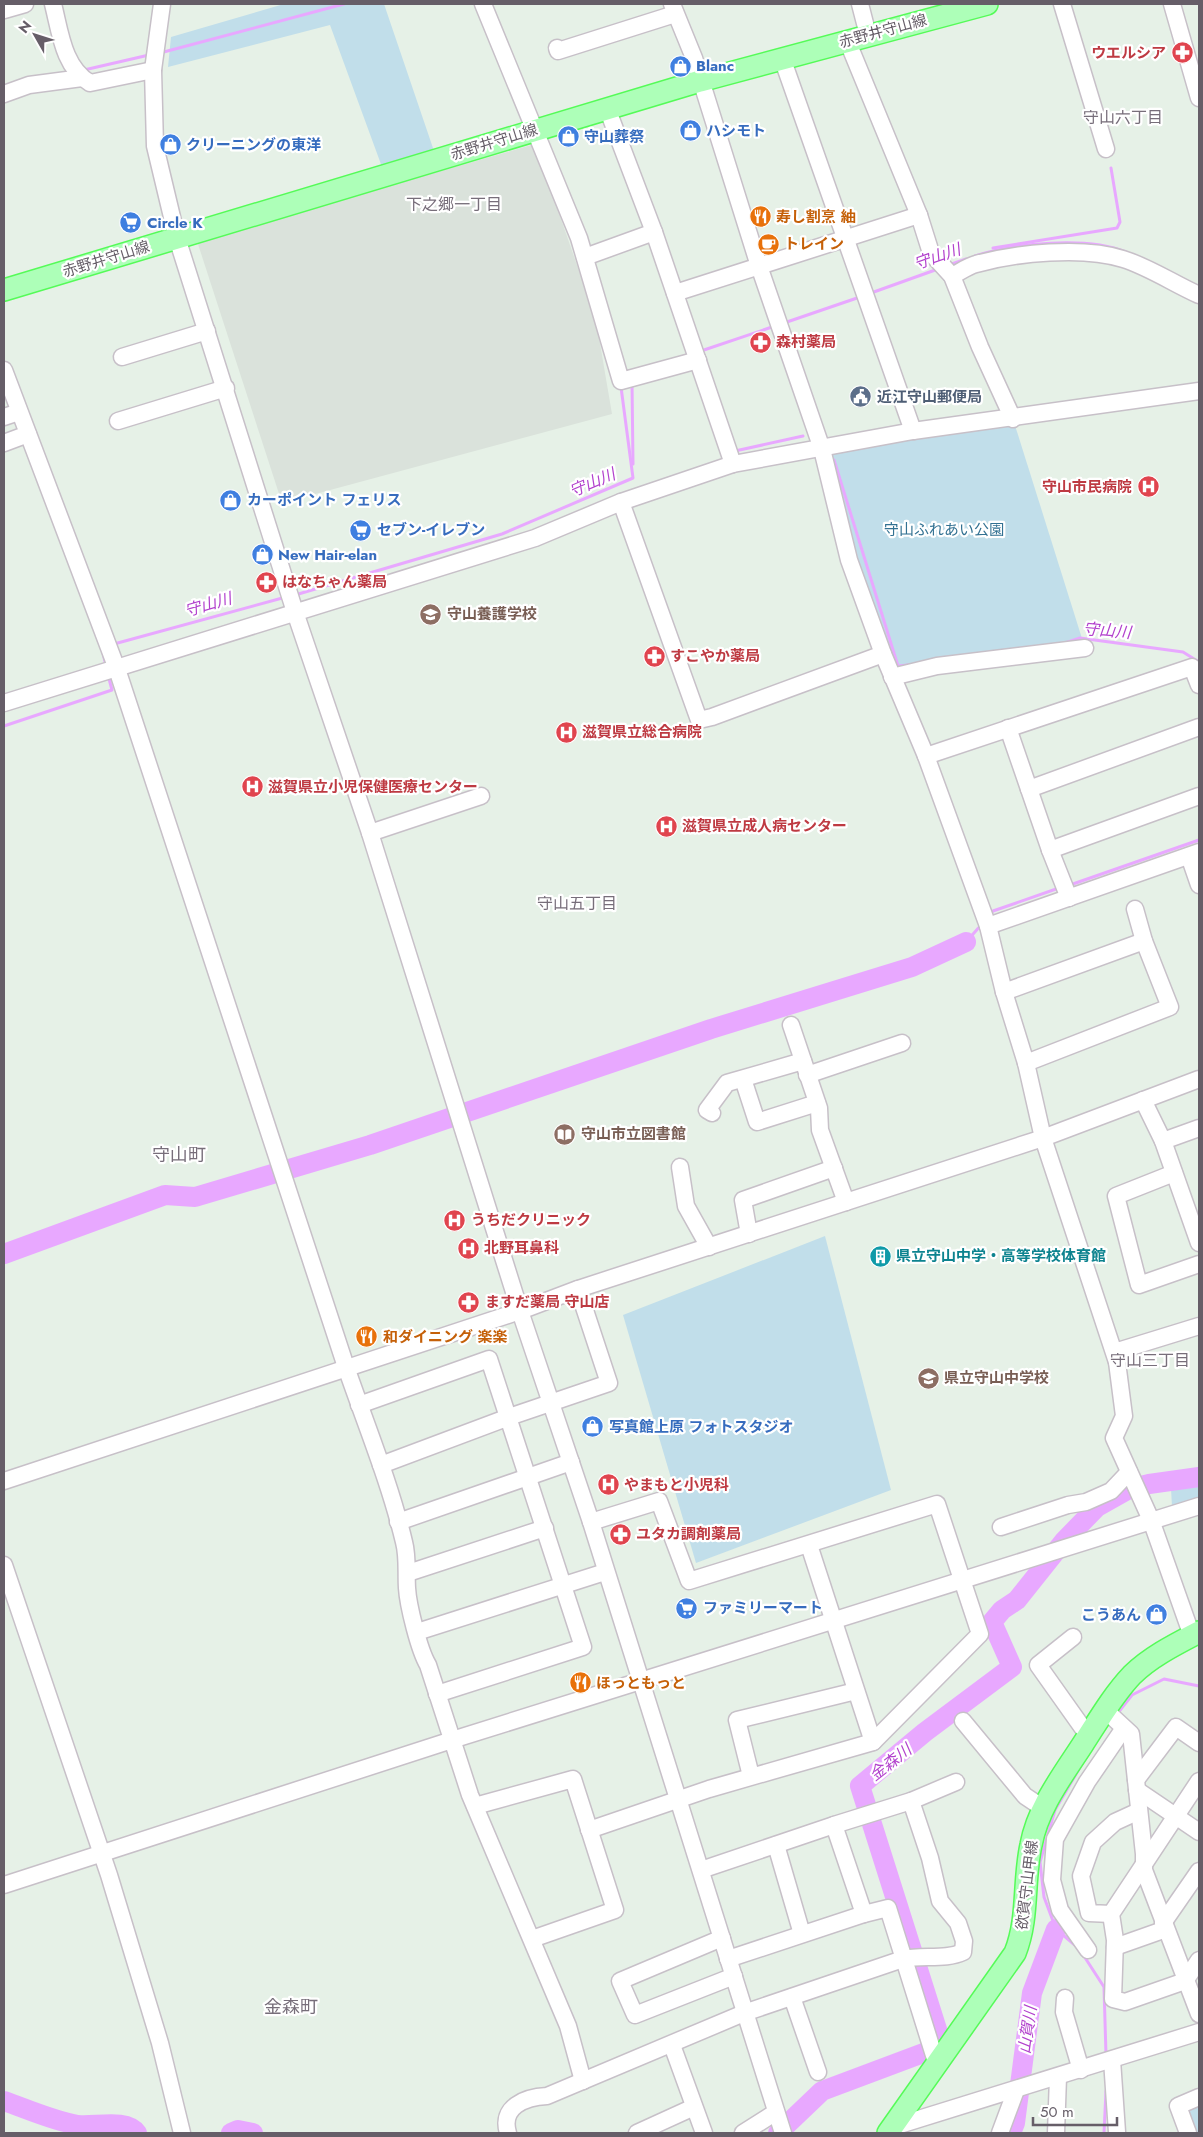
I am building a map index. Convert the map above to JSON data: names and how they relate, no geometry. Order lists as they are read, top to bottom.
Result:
{
  "streets": {
    "main road": ["赤野井守山線", "欲賀守山甲線"]
  },
  "districts": [
    "守山六丁目",
    "下之郷一丁目",
    "守山五丁目",
    "守山町",
    "守山三丁目",
    "金森町"
  ],
  "water": ["守山川", "金森川", "山賀川"],
  "parks": ["守山ふれあい公園"],
  "places": {
    "pharmacy": [
      "ウエルシア",
      "森村薬局",
      "はなちゃん薬局",
      "すこやか薬局",
      "ますだ薬局 守山店",
      "ユタカ調剤薬局"
    ],
    "shop": [
      "Blanc",
      "ハシモト",
      "守山葬祭",
      "クリーニングの東洋",
      "カーポイント フェリス",
      "New Hair-elan",
      "写真館上原 フォトスタジオ",
      "こうあん"
    ],
    "restaurant": ["寿し割烹 紬", "和ダイニング 楽楽", "ほっともっと"],
    "supermarket": ["Circle K", "セブン-イレブン", "ファミリーマート"],
    "cafe": ["トレイン"],
    "public building": ["近江守山郵便局"],
    "hospital": [
      "守山市民病院",
      "滋賀県立総合病院",
      "滋賀県立小児保健医療センター",
      "滋賀県立成人病センター",
      "うちだクリニック",
      "北野耳鼻科",
      "やまもと小児科"
    ],
    "school or university": ["守山養護学校", "県立守山中学校"],
    "library": ["守山市立図書館"],
    "building": ["県立守山中学・高等学校体育館"]
  },
  "scale_bar": "50 m",
  "north": "top left"
}
